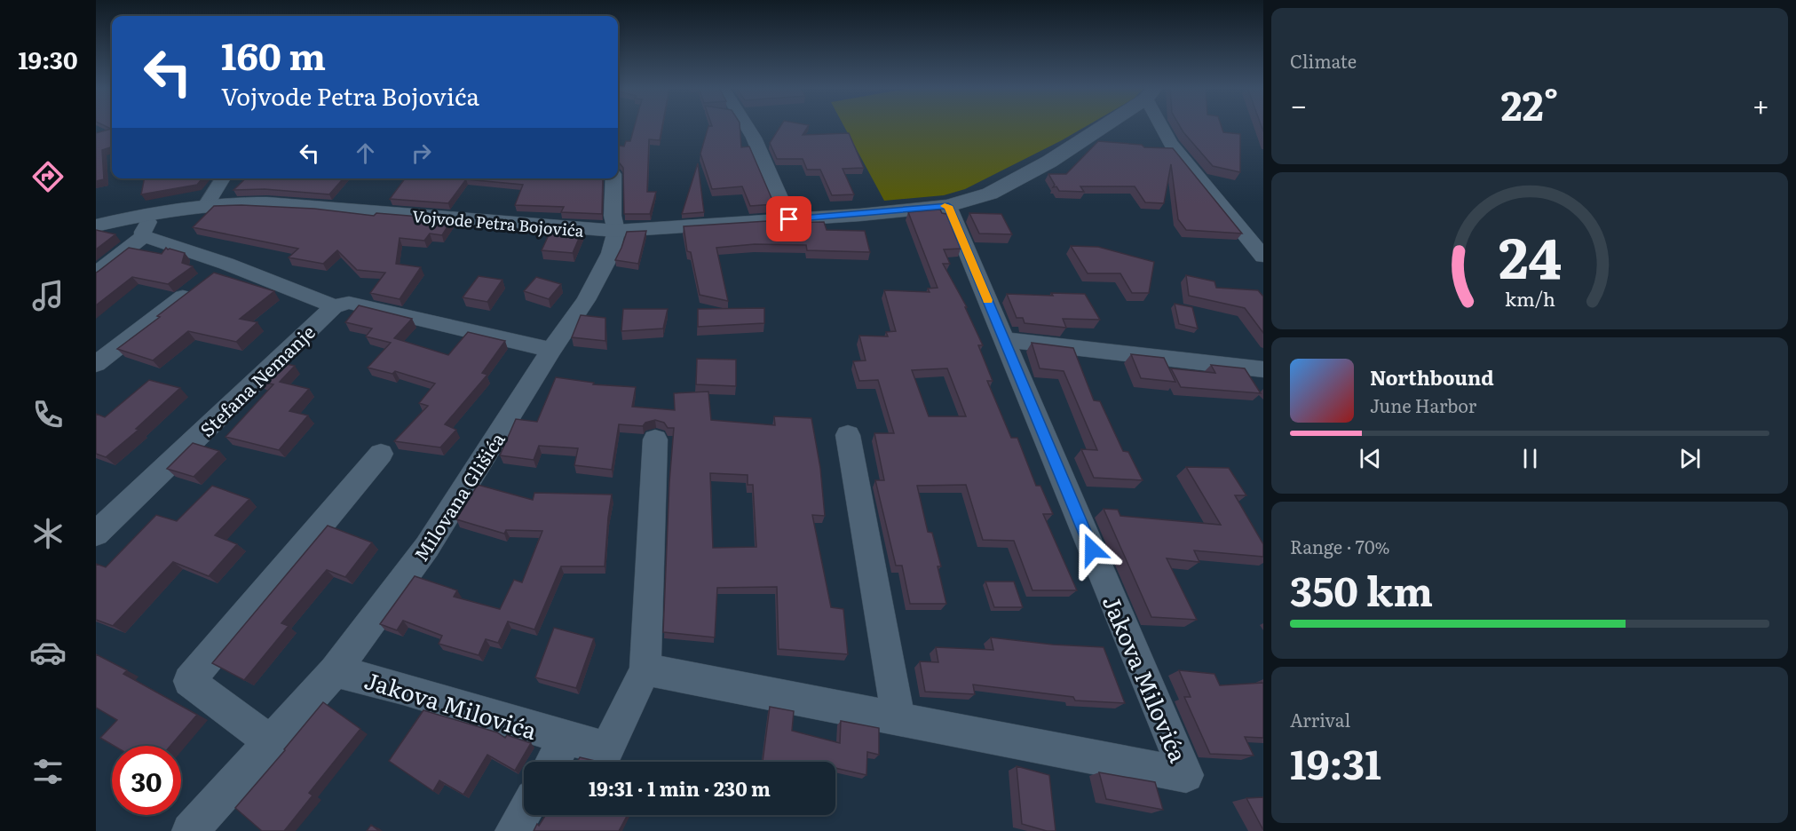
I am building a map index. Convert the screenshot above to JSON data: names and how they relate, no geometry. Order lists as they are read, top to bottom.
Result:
{
  "streets": {
    "street": [
      "Vojvode Petra Bojovića",
      "Stefana Nemanje",
      "Milovana Glišića",
      "Jakova Milovića"
    ]
  },
  "crossings": [
    ["Vojvode Petra Bojovića", "Milovana Glišića"],
    ["Vojvode Petra Bojovića", "Jakova Milovića"],
    ["Milovana Glišića", "Jakova Milovića"]
  ],
  "page": {
    "tabs": "19:30",
    "tile": [
      "Climate",
      ["Range · 70%", "350 km"],
      ["Arrival", "19:31"]
    ],
    "turn": ["160 m", "Vojvode Petra Bojovića"],
    "heat": ["−", "22°", "+"],
    "song": ["Northbound", "June Harbor"],
    "limit": "30",
    "trip": "19:31 · 1 min · 230 m",
    "gauge": ["24", "km/h"]
  }
}
